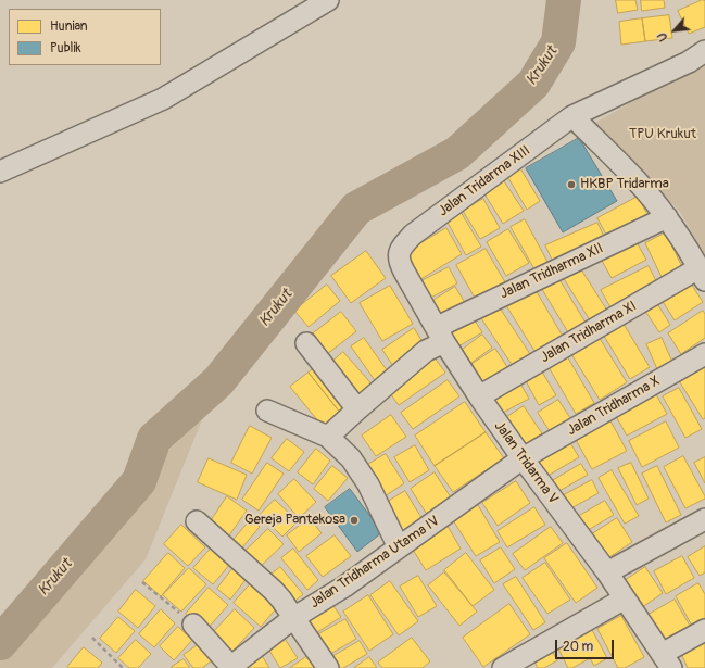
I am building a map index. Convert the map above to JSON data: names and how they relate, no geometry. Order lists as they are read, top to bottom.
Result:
{
  "streets": {
    "street": [
      "Jalan Tridarma XIII",
      "Jalan Tridharma XII",
      "Jalan Tridharma XI",
      "Jalan Tridharma X",
      "Jalan Tridarma V",
      "Jalan Tridharma Utama IV"
    ]
  },
  "crossings": [
    ["Jalan Tridarma XIII", "Jalan Tridarma V"],
    ["Jalan Tridharma XII", "Jalan Tridarma V"],
    ["Jalan Tridharma XI", "Jalan Tridarma V"],
    ["Jalan Tridharma X", "Jalan Tridarma V"],
    ["Jalan Tridharma X", "Jalan Tridharma Utama IV"],
    ["Jalan Tridarma V", "Jalan Tridharma Utama IV"]
  ],
  "water": ["Krukut"],
  "parks": ["TPU Krukut"],
  "places": ["HKBP Tridarma", "Gereja Pantekosa"],
  "legend": ["Hunian", "Publik"],
  "scale_bar": "20 m",
  "north": "bottom left"
}
